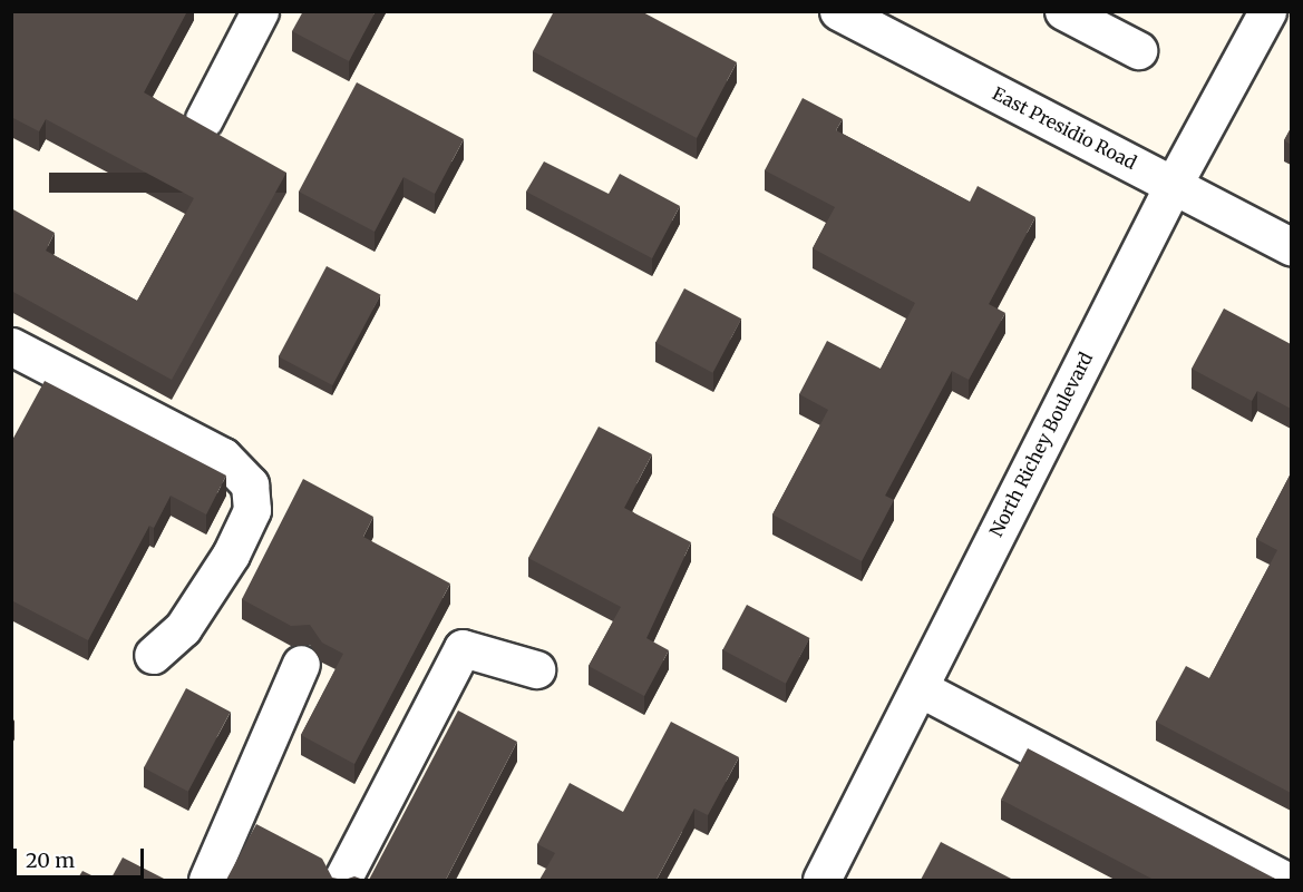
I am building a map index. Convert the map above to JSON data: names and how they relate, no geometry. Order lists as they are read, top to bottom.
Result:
{
  "streets": {
    "street": ["East Presidio Road", "North Richey Boulevard"]
  },
  "crossings": [
    ["East Presidio Road", "North Richey Boulevard"]
  ],
  "scale_bar": "20 m"
}
